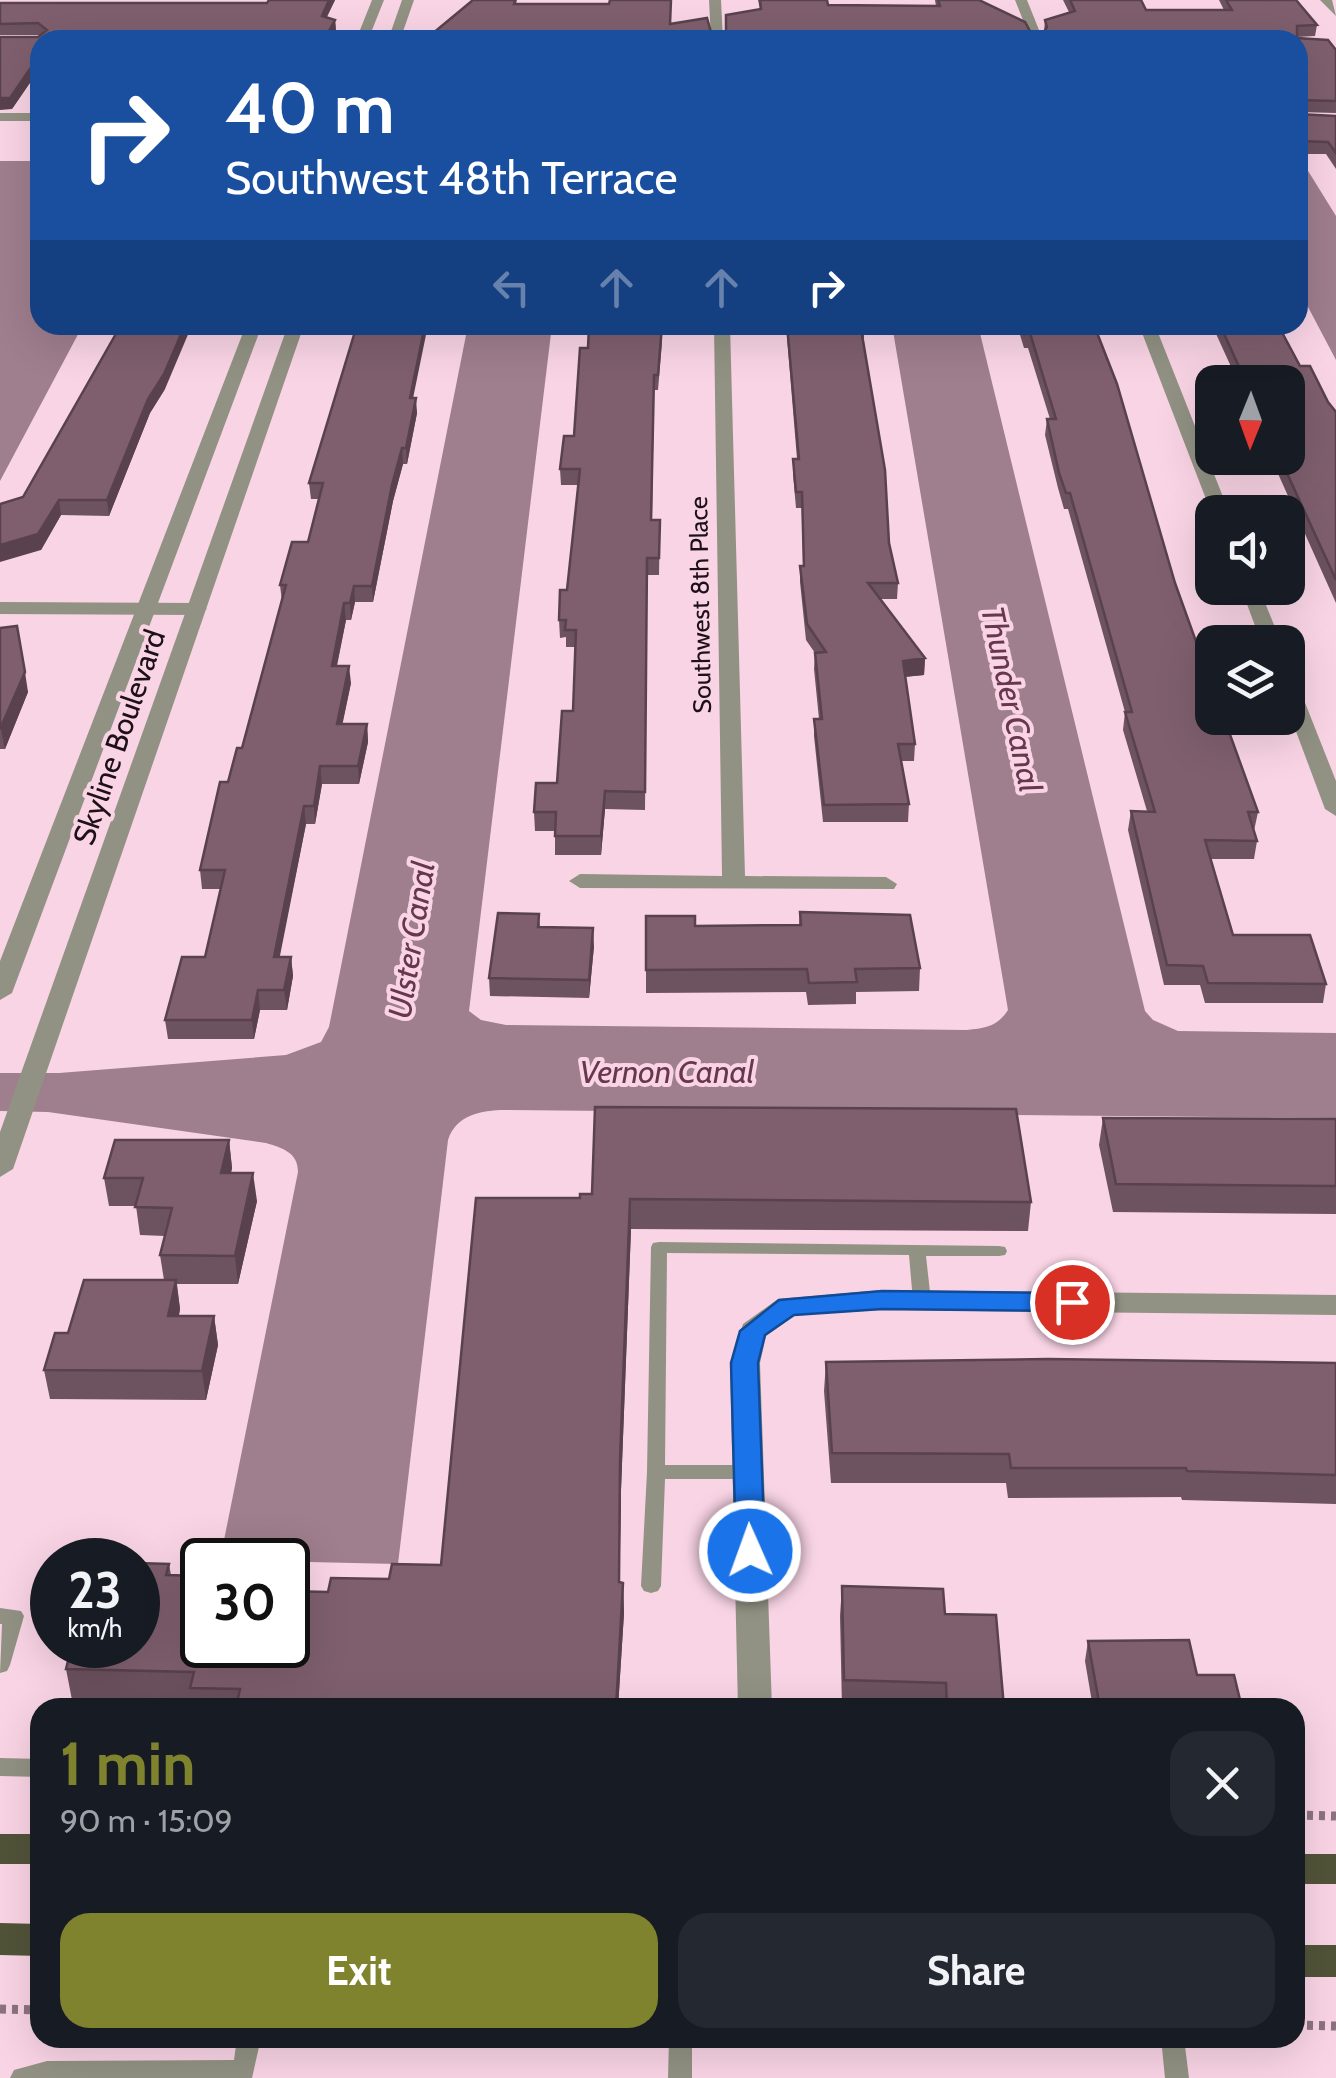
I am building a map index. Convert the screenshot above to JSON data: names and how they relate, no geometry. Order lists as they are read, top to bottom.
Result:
{
  "streets": {
    "street": ["Southwest 8th Place", "Skyline Boulevard"]
  },
  "water": ["Thunder Canal", "Ulster Canal", "Vernon Canal"],
  "north": "bottom",
  "page": {
    "turn": ["40 m", "Southwest 48th Terrace"],
    "speed": "23 km/h",
    "limit": "30",
    "heading": ["1 min", "90 m · 15:09"],
    "buttons": ["Exit", "Share"]
  }
}
